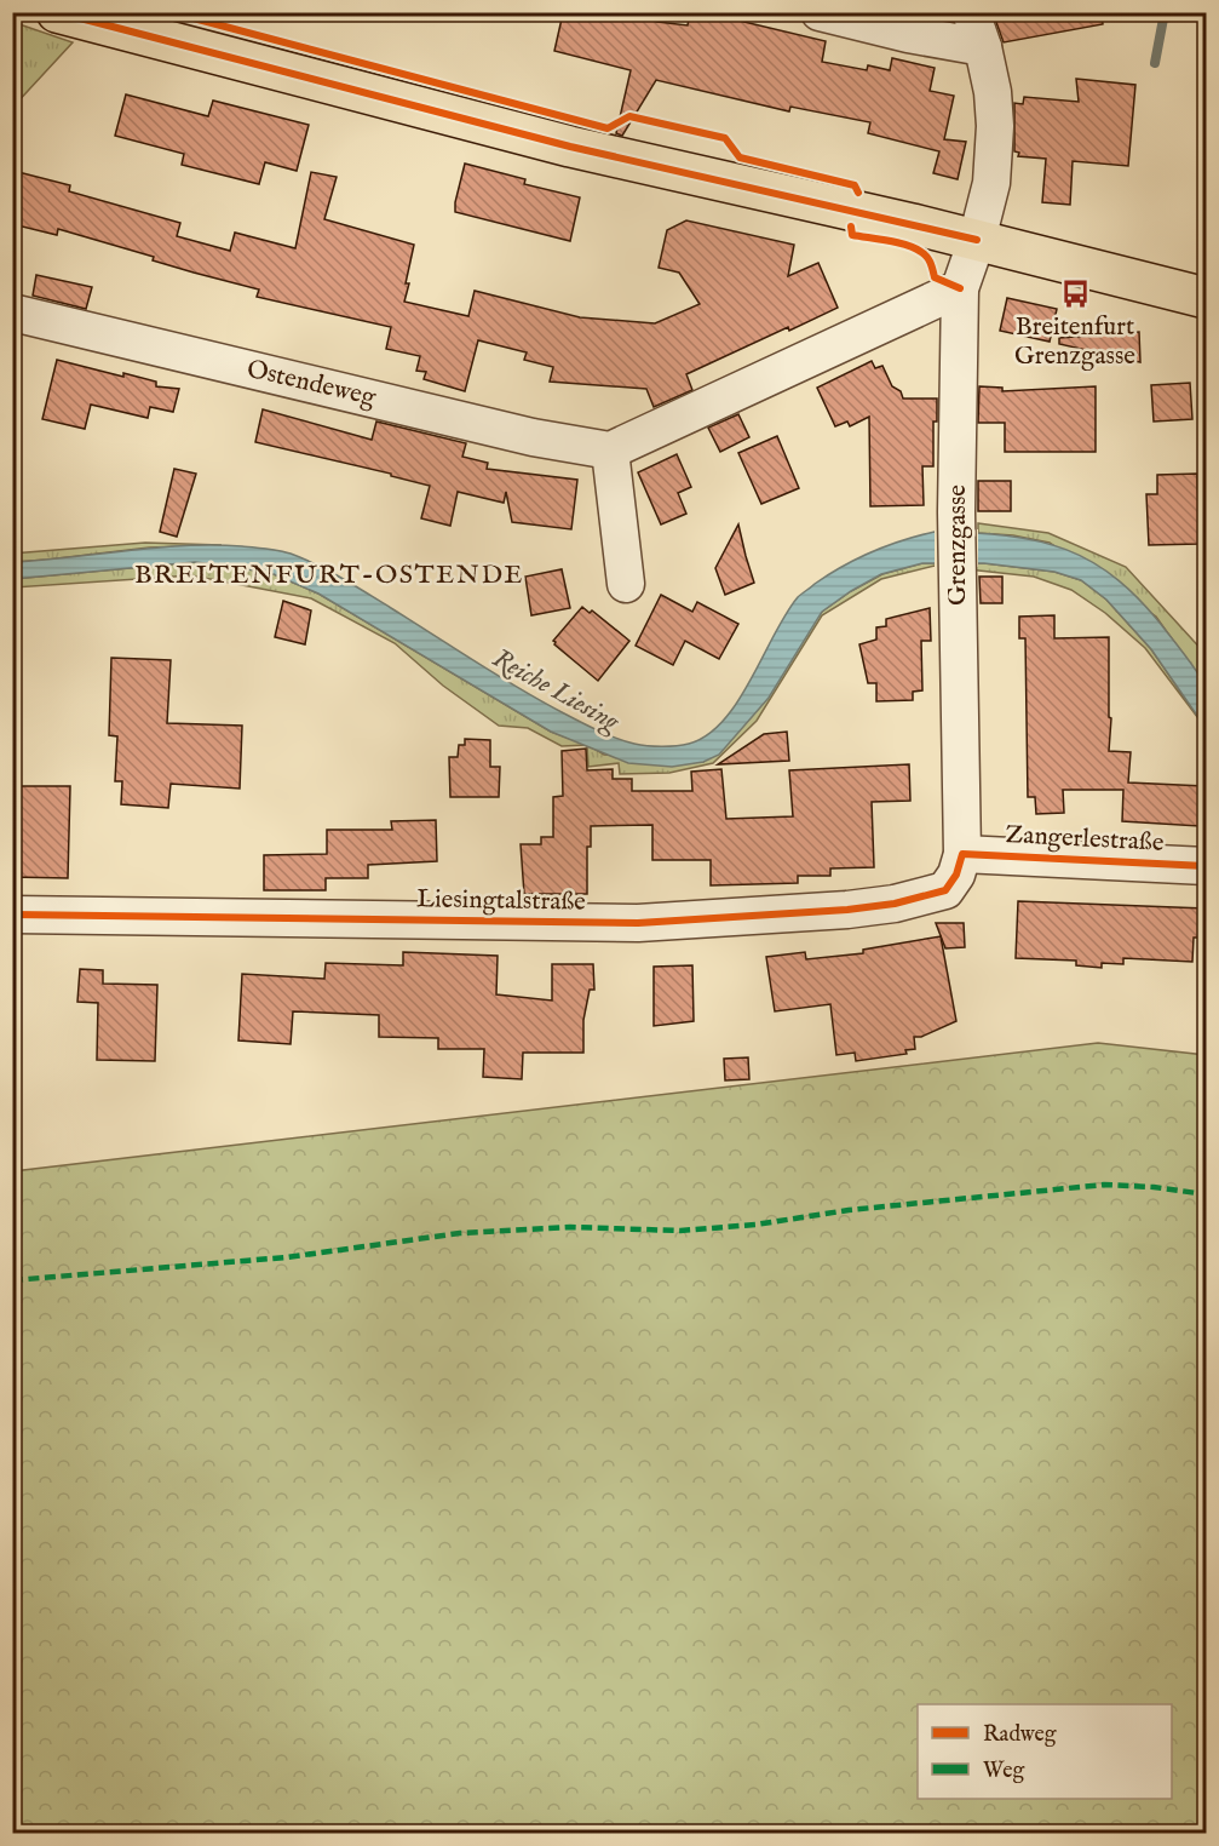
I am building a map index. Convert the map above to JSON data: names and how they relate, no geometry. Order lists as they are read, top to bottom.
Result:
{
  "streets": {
    "street": [
      "Ostendeweg",
      "Grenzgasse",
      "Zangerlestraße",
      "Liesingtalstraße"
    ]
  },
  "crossings": [
    ["Grenzgasse", "Zangerlestraße"],
    ["Grenzgasse", "Liesingtalstraße"],
    ["Zangerlestraße", "Liesingtalstraße"]
  ],
  "districts": ["BREITENFURT-OSTENDE"],
  "water": ["Reiche Liesing"],
  "places": {
    "bus stop": ["Breitenfurt Grenzgasse"]
  },
  "legend": ["Radweg", "Weg"]
}
